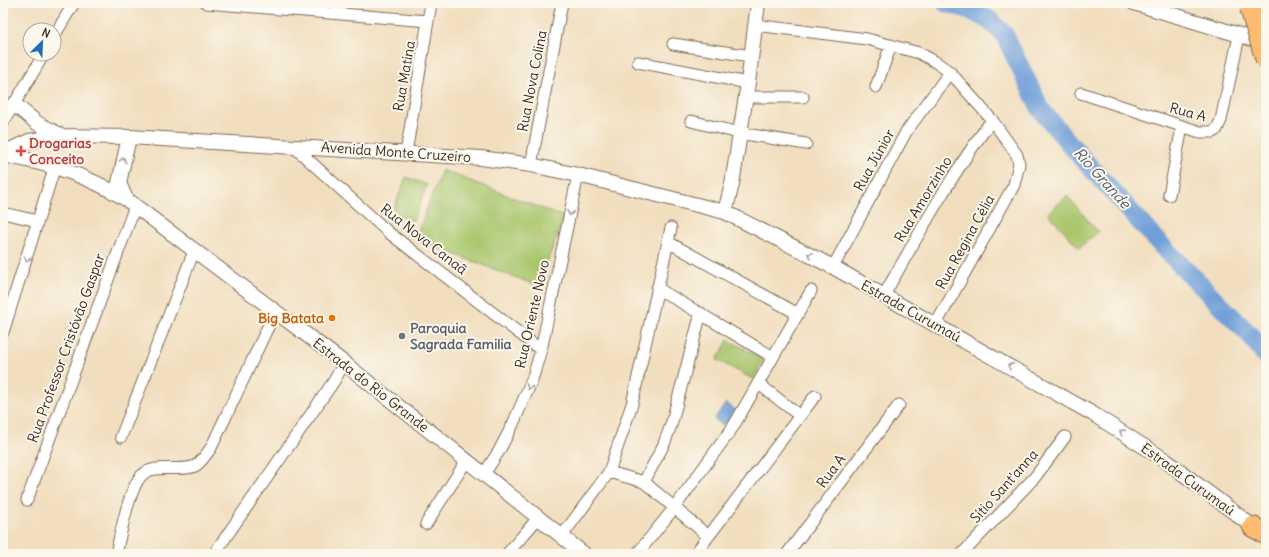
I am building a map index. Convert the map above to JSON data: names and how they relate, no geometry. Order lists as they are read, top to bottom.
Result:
{
  "streets": {
    "street": [
      "Rua Matina",
      "Rua Nova Colina",
      "Rua A",
      "Avenida Monte Cruzeiro",
      "Rua Júnior",
      "Rua Amorzinho",
      "Rua Nova Canaã",
      "Rua Regina Célia",
      "Estrada Curumaú",
      "Rua Oriente Novo",
      "Rua Professor Cristóvão Gaspar",
      "Estrada do Rio Grande",
      "Sítio Sant'anna"
    ]
  },
  "crossings": [
    ["Rua Matina", "Avenida Monte Cruzeiro"],
    ["Rua Nova Colina", "Avenida Monte Cruzeiro"],
    ["Avenida Monte Cruzeiro", "Rua Nova Canaã"],
    ["Avenida Monte Cruzeiro", "Estrada Curumaú"],
    ["Avenida Monte Cruzeiro", "Rua Oriente Novo"],
    ["Rua Júnior", "Estrada Curumaú"],
    ["Rua Amorzinho", "Rua Regina Célia"],
    ["Rua Amorzinho", "Estrada Curumaú"],
    ["Rua Nova Canaã", "Rua Oriente Novo"],
    ["Rua Regina Célia", "Estrada Curumaú"],
    ["Rua Oriente Novo", "Estrada do Rio Grande"],
    ["Rua Professor Cristóvão Gaspar", "Estrada do Rio Grande"]
  ],
  "one_way": ["Rua Oriente Novo"],
  "water": ["Rio Grande"],
  "places": {
    "health": ["Drogarias Conceito"],
    "other": ["Big Batata", "Paroquia Sagrada Familia"]
  },
  "north": "top right"
}
